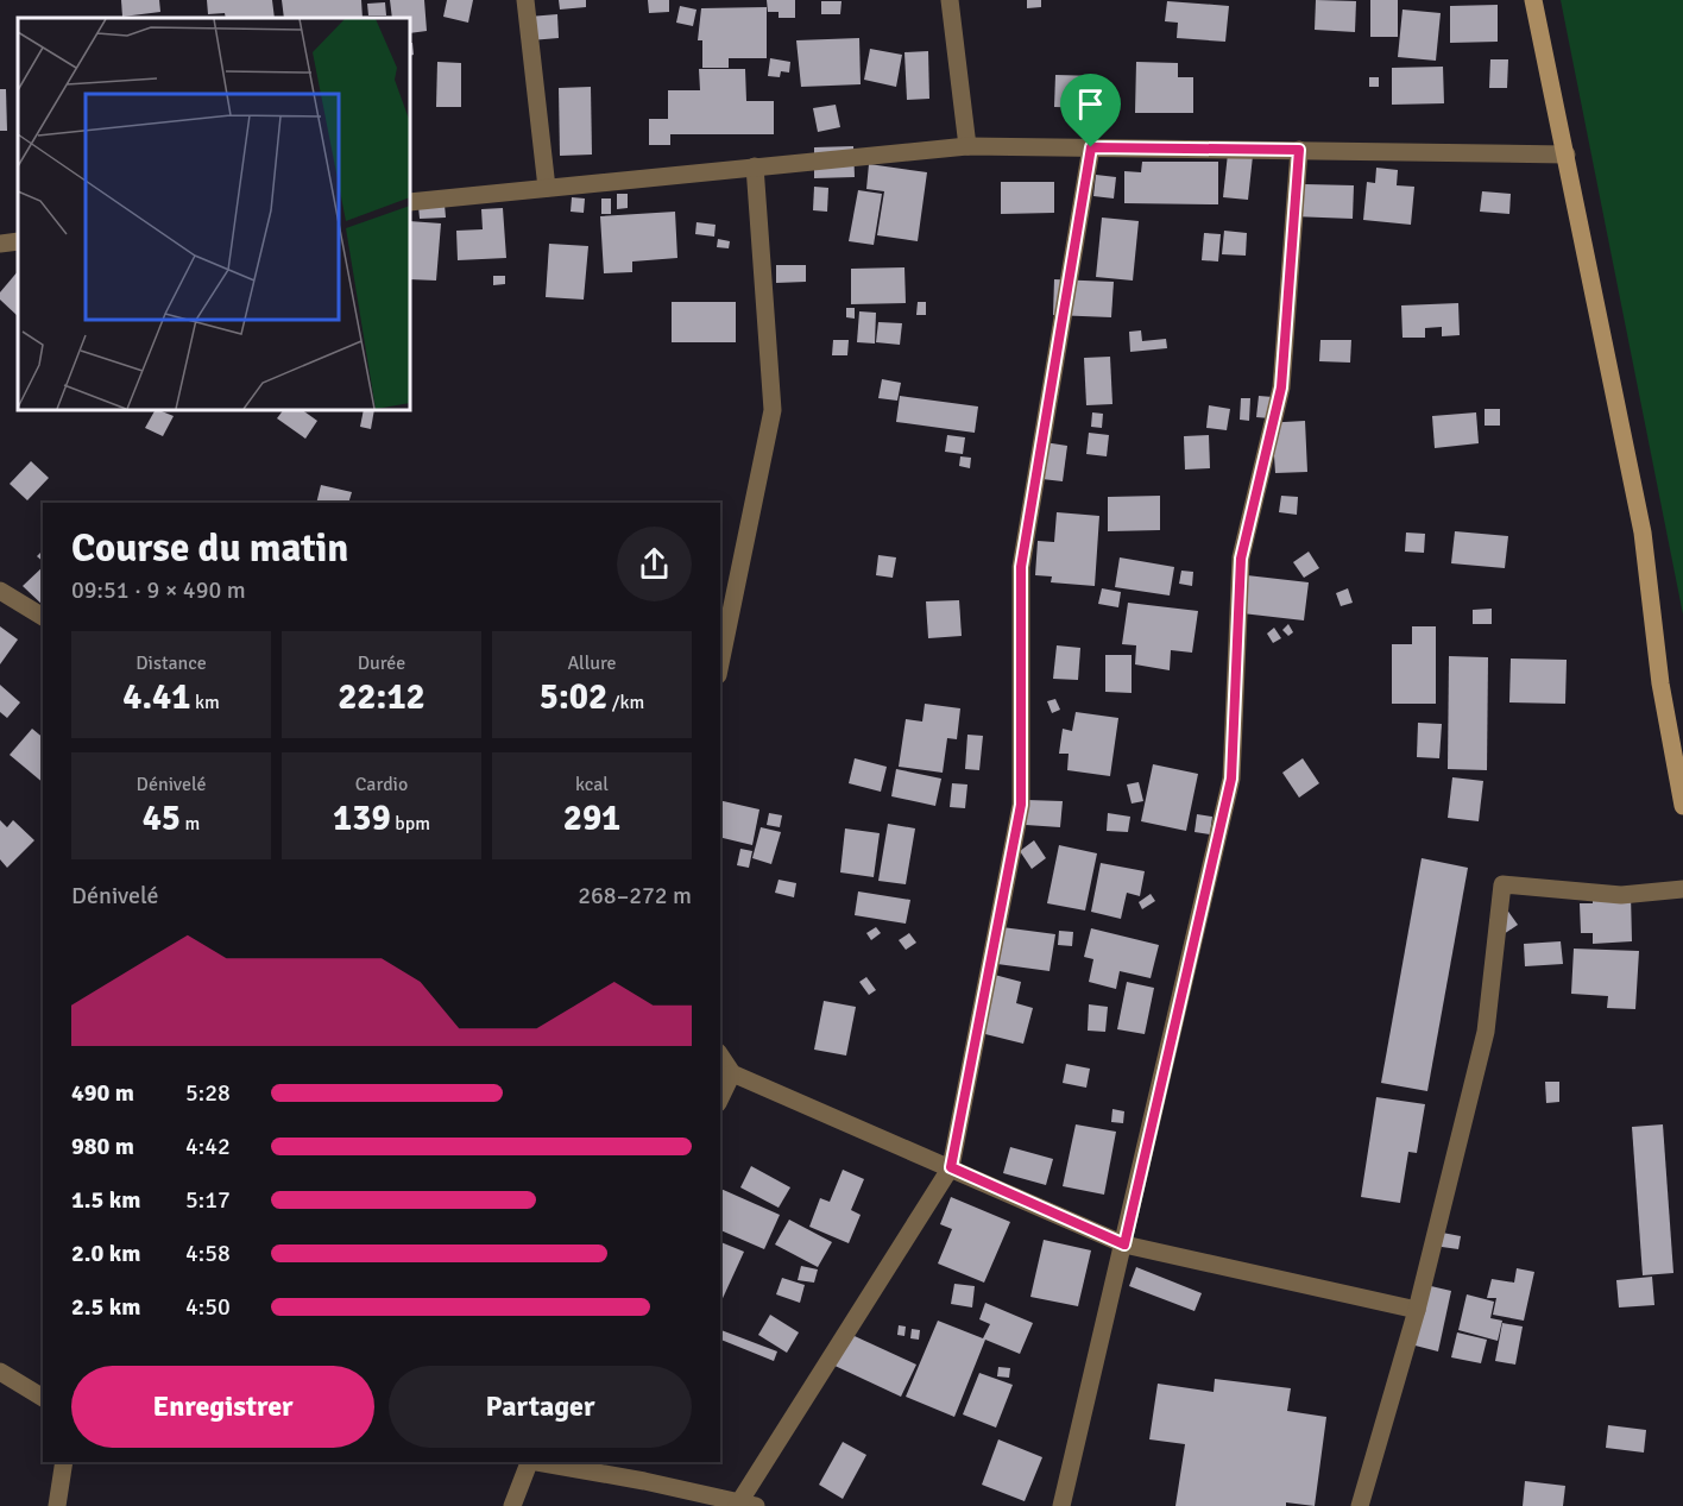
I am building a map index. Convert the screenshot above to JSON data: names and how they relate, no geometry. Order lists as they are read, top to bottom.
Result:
{
  "page": {
    "heading": ["Course du matin", "09:51 · 9 × 490 m"],
    "stats": [
      ["Distance", "4.41 km"],
      ["Durée", "22:12"],
      ["Allure", "5:02 /km"],
      ["Dénivelé", "45 m"],
      ["Cardio", "139 bpm"],
      ["kcal", "291"]
    ],
    "chart": ["Dénivelé", "268–272 m"],
    "list": [
      {
        "name": "490 m",
        "note": "5:28"
      },
      {
        "name": "980 m",
        "note": "4:42"
      },
      {
        "name": "1.5 km",
        "note": "5:17"
      },
      {
        "name": "2.0 km",
        "note": "4:58"
      },
      {
        "name": "2.5 km",
        "note": "4:50"
      }
    ],
    "buttons": ["Enregistrer", "Partager"]
  }
}
